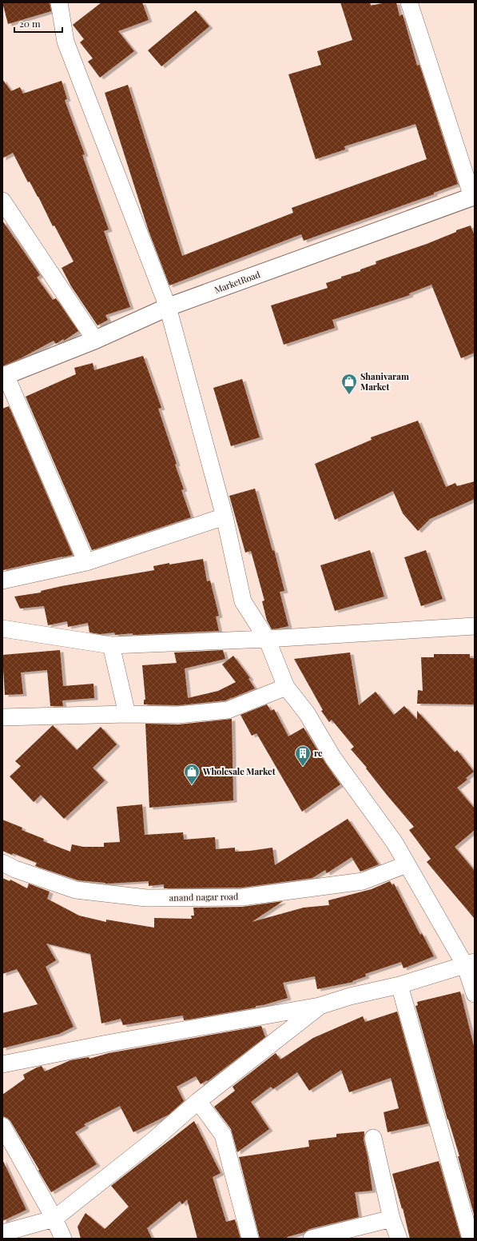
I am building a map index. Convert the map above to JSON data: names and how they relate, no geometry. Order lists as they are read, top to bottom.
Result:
{
  "streets": {
    "street": ["MarketRoad", "anand nagar road"]
  },
  "places": {
    "shop": ["Shanivaram Market", "Wholesale Market"],
    "building": ["re"]
  },
  "scale_bar": "20 m"
}
